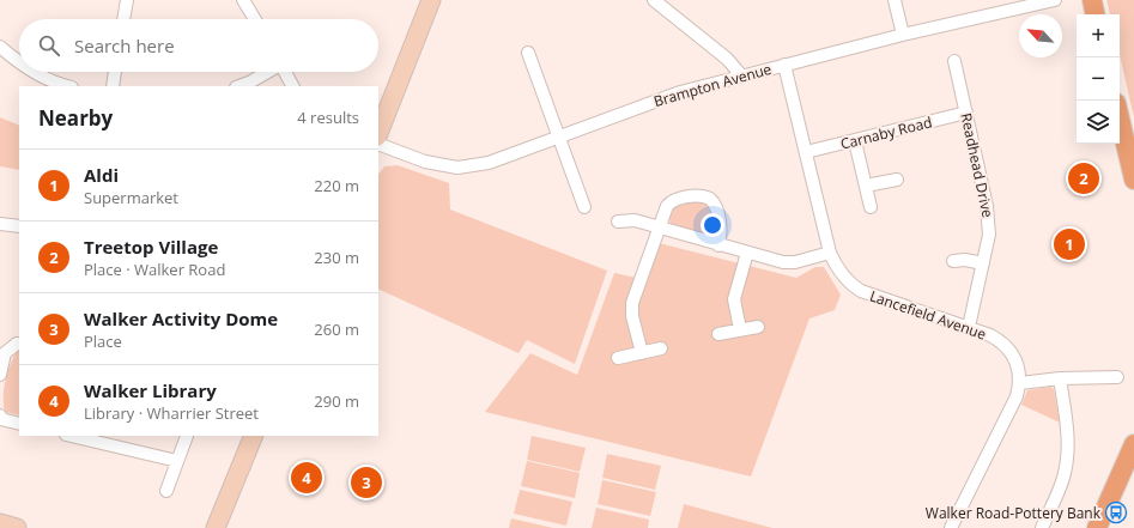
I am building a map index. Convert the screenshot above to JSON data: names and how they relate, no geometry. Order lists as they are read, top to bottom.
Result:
{
  "streets": {
    "street": [
      "Brampton Avenue",
      "Carnaby Road",
      "Readhead Drive",
      "Lancefield Avenue"
    ]
  },
  "crossings": [
    ["Brampton Avenue", "Lancefield Avenue"],
    ["Carnaby Road", "Readhead Drive"],
    ["Carnaby Road", "Lancefield Avenue"],
    ["Readhead Drive", "Lancefield Avenue"]
  ],
  "places": {
    "bus stop": ["Walker Road-Pottery Bank"]
  },
  "north": "top left",
  "page": {
    "map_buttons": ["+", "−"],
    "search": "Search here",
    "heading": ["Nearby", "4 results"],
    "list": [
      {
        "mark": "1",
        "name": "Aldi",
        "note": "Supermarket",
        "value": "220 m"
      },
      {
        "mark": "2",
        "name": "Treetop Village",
        "note": "Place · Walker Road",
        "value": "230 m"
      },
      {
        "mark": "3",
        "name": "Walker Activity Dome",
        "note": "Place",
        "value": "260 m"
      },
      {
        "mark": "4",
        "name": "Walker Library",
        "note": "Library · Wharrier Street",
        "value": "290 m"
      }
    ],
    "pins": [
      "2",
      "1",
      "4",
      "3"
    ]
  }
}
